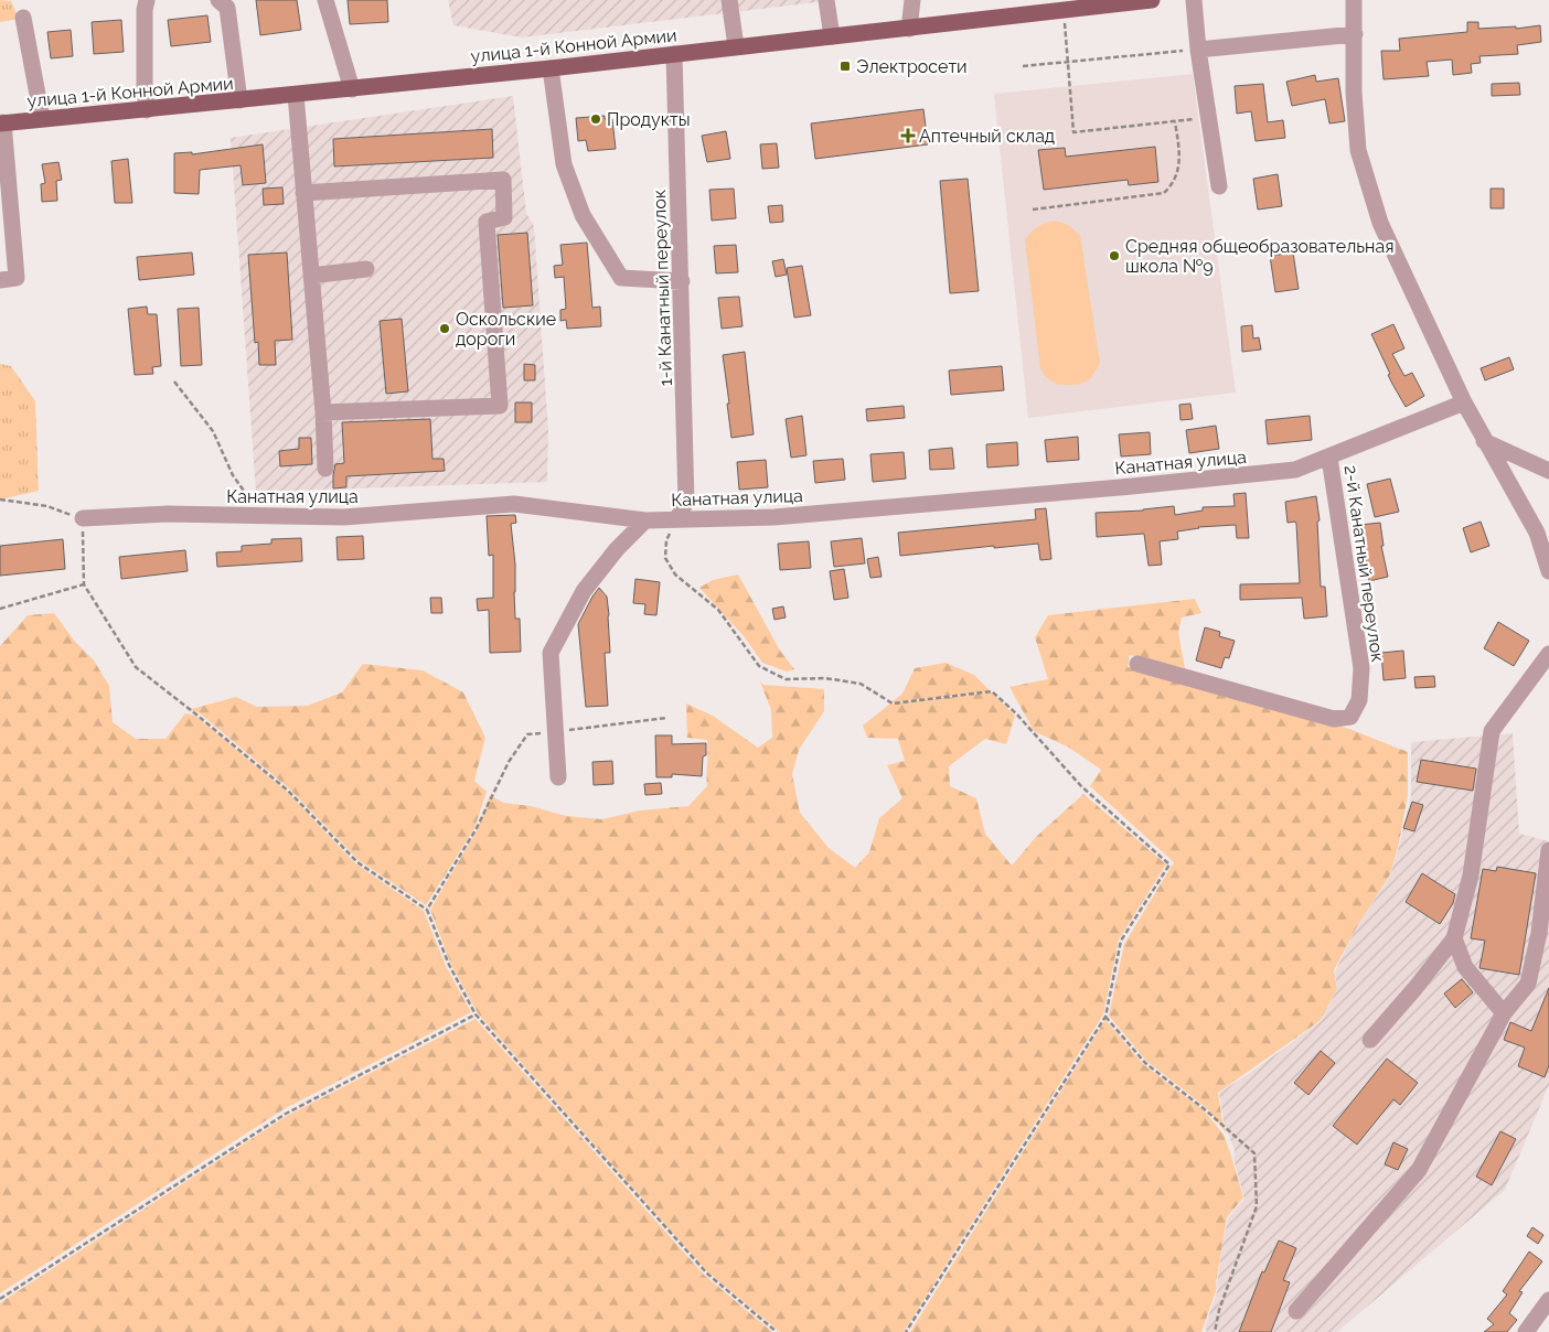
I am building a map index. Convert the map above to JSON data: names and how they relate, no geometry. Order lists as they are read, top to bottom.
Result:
{
  "streets": {
    "main road": ["улица 1-й Конной Армии"],
    "street": ["1-й Канатный переулок", "Канатная улица", "2-й Канатный переулок"]
  },
  "crossings": [
    ["улица 1-й Конной Армии", "1-й Канатный переулок"],
    ["1-й Канатный переулок", "Канатная улица"],
    ["Канатная улица", "2-й Канатный переулок"]
  ],
  "places": {
    "transit": ["Электросети"],
    "other": ["Продукты", "Средняя общеобразовательная школа №9", "Оскольские дороги"],
    "health": ["Аптечный склад"]
  }
}
